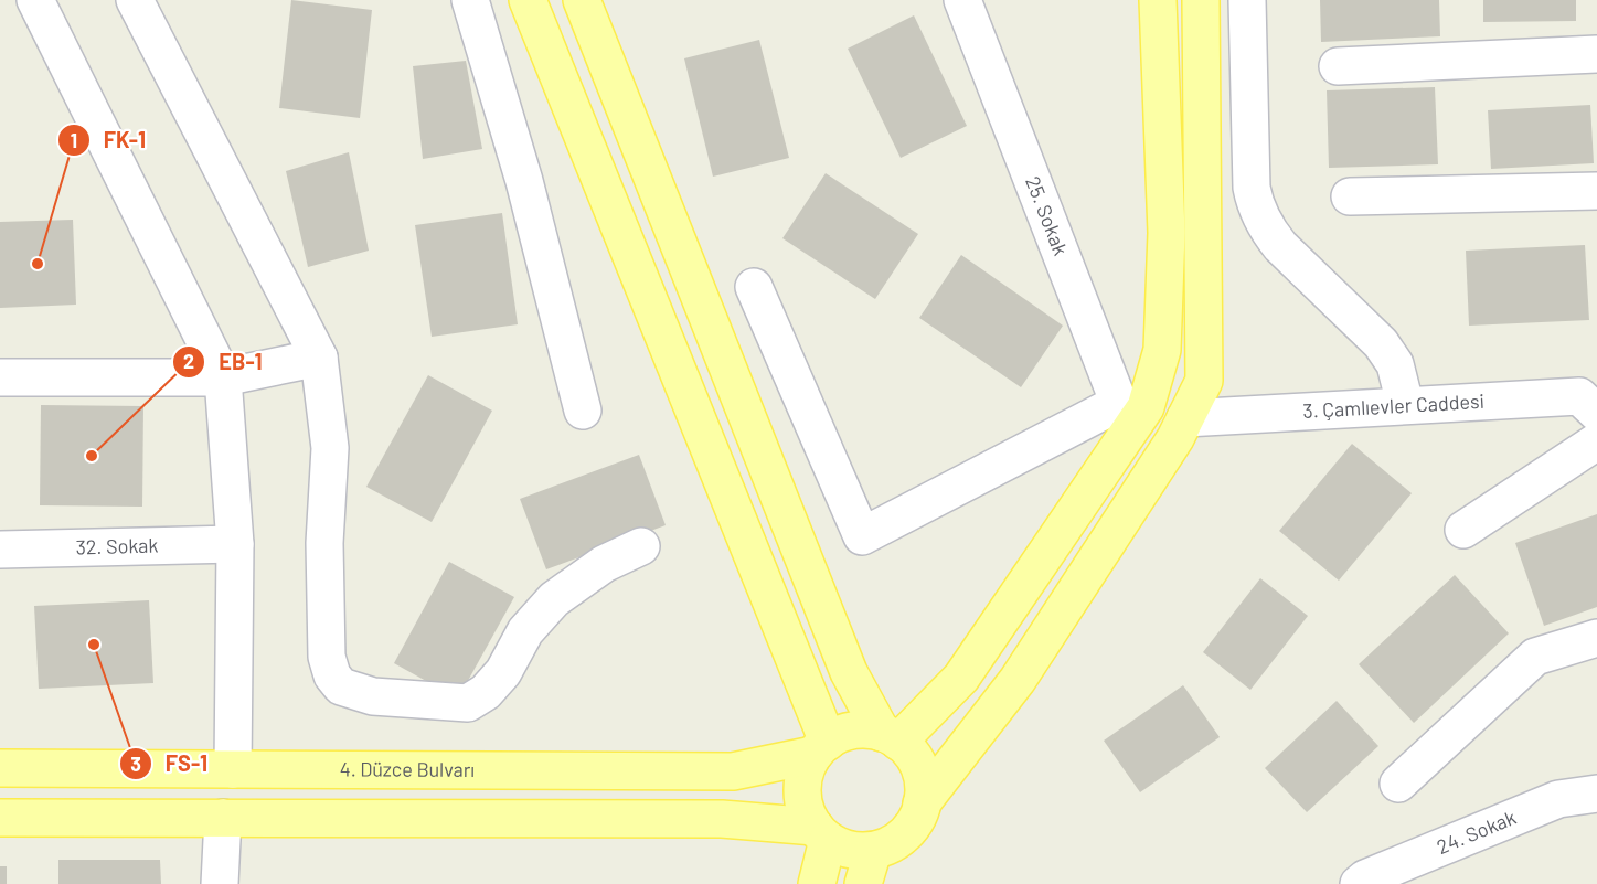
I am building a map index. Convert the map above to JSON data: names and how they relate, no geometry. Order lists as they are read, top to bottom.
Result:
{
  "streets": {
    "main road": ["4. Düzce Bulvarı"],
    "street": [
      "25. Sokak",
      "3. Çamlıevler Caddesi",
      "32. Sokak",
      "24. Sokak"
    ]
  },
  "places": ["FK-1", "EB-1", "FS-1"]
}
